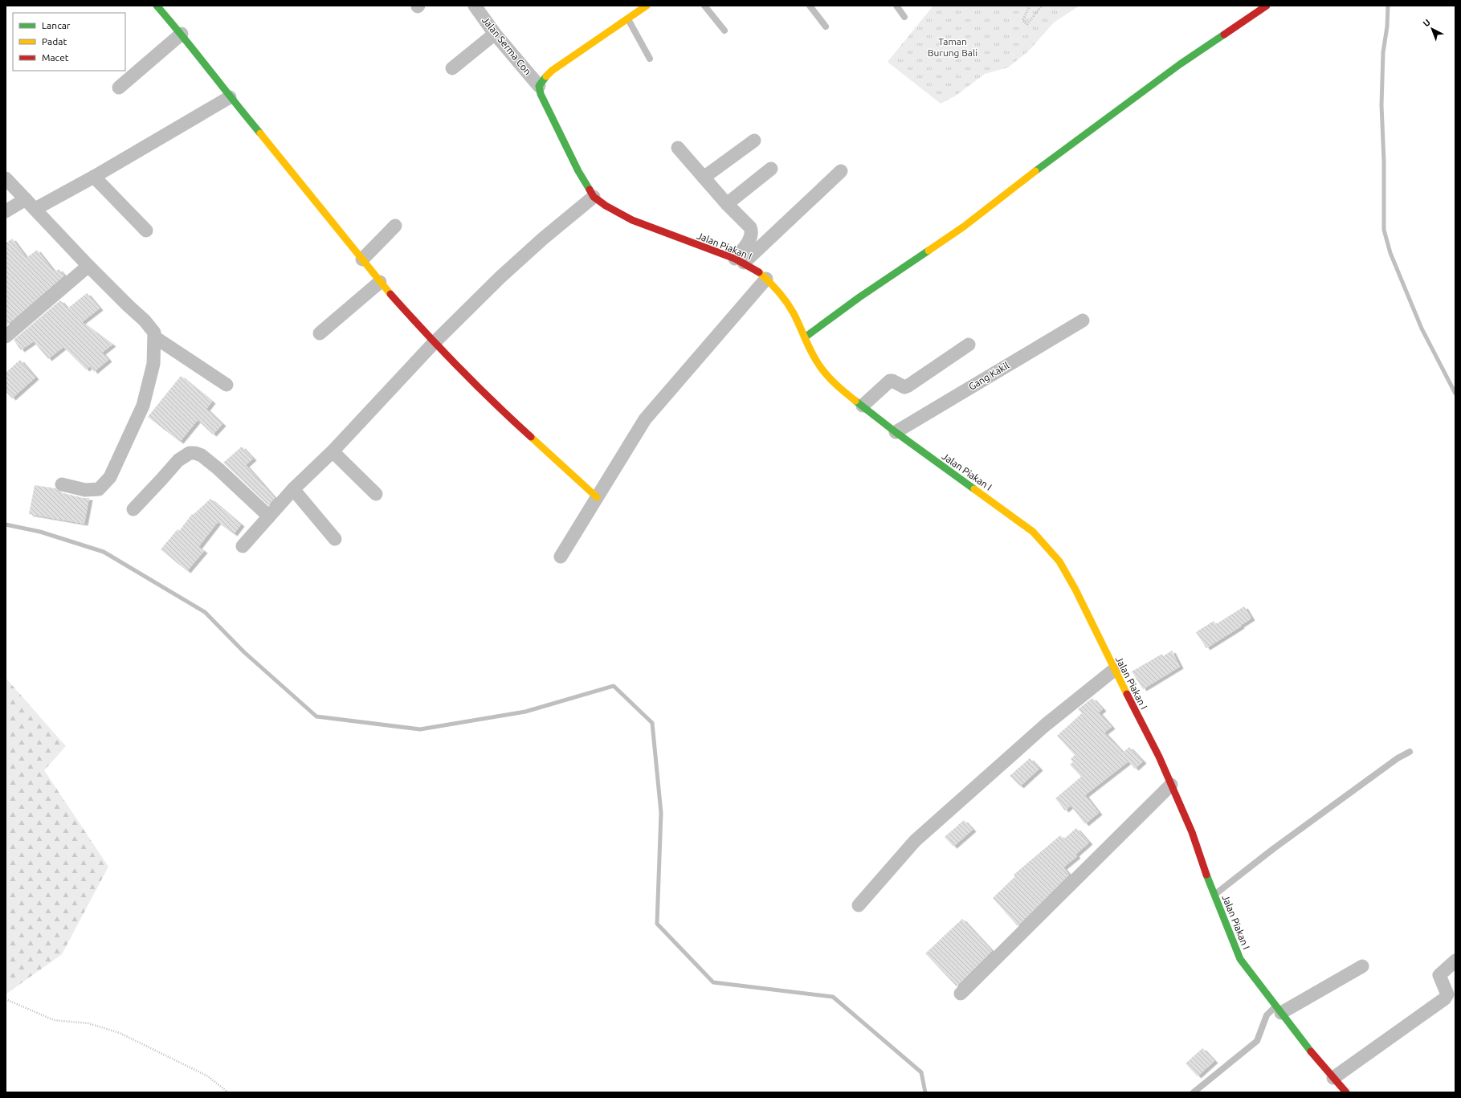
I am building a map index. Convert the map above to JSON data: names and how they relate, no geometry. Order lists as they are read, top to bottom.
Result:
{
  "streets": {
    "street": ["Jalan Serma Con", "Jalan Piakan I", "Gang Kakil"]
  },
  "crossings": [
    ["Jalan Serma Con", "Jalan Piakan I"],
    ["Jalan Piakan I", "Gang Kakil"]
  ],
  "parks": ["Taman Burung Bali"],
  "legend": ["Lancar", "Padat", "Macet"],
  "north": "top left"
}
